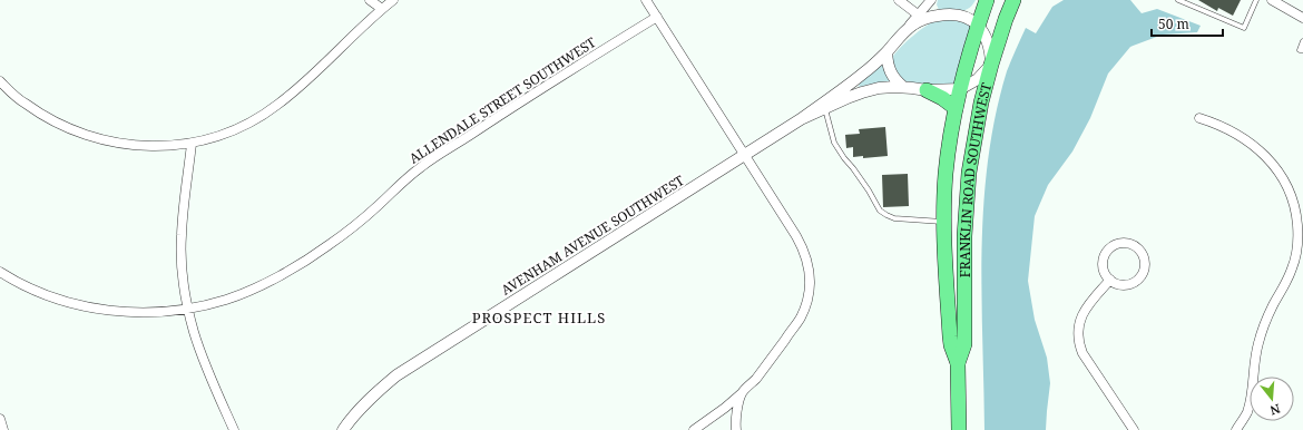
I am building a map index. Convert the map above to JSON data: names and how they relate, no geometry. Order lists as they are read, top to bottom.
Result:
{
  "streets": {
    "main road": ["FRANKLIN ROAD SOUTHWEST"],
    "street": ["ALLENDALE STREET SOUTHWEST", "AVENHAM AVENUE SOUTHWEST"]
  },
  "crossings": [
    ["FRANKLIN ROAD SOUTHWEST", "AVENHAM AVENUE SOUTHWEST"]
  ],
  "districts": ["PROSPECT HILLS"],
  "scale_bar": "50 m",
  "north": "bottom"
}
